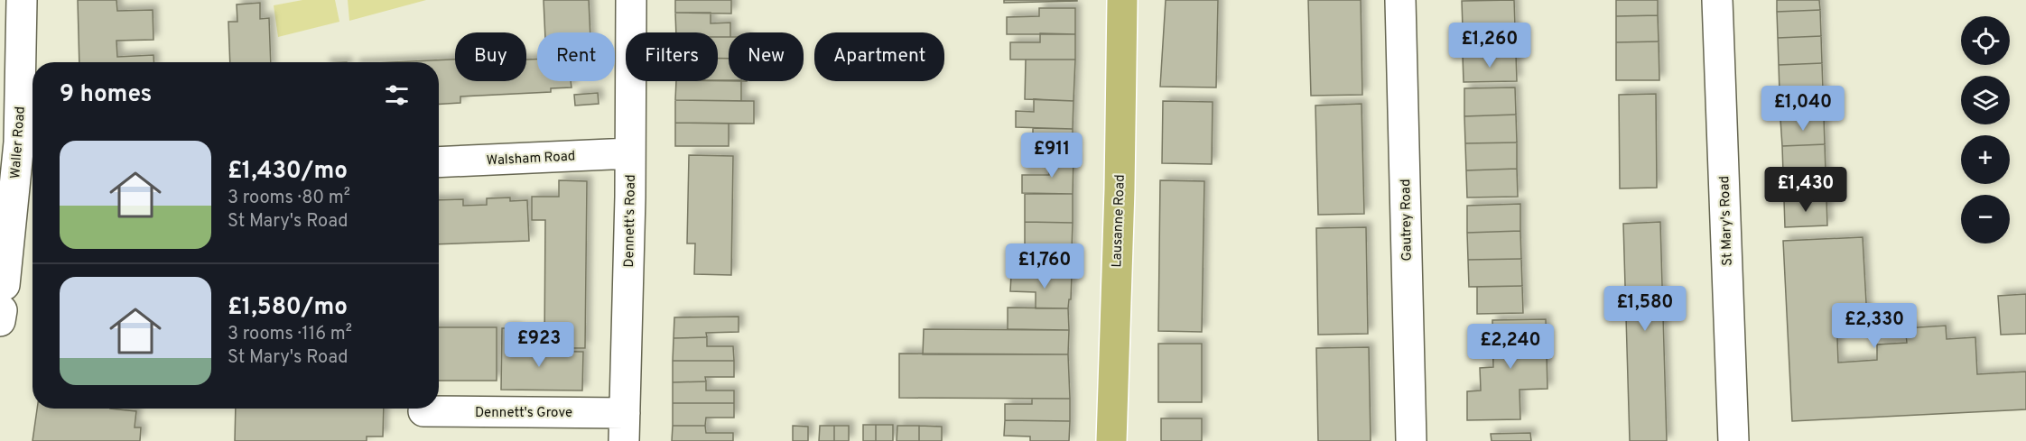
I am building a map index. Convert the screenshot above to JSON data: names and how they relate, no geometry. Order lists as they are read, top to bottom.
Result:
{
  "streets": {
    "main road": ["Lausanne Road"],
    "street": [
      "Waller Road",
      "Walsham Road",
      "Gautrey Road",
      "Dennett's Road",
      "St Mary's Road",
      "Dennett's Grove"
    ]
  },
  "crossings": [
    ["Walsham Road", "Dennett's Road"],
    ["Dennett's Road", "Dennett's Grove"]
  ],
  "page": {
    "map_buttons": ["+", "−"],
    "price": [
      "£1,260",
      "£1,040",
      "£911",
      "£1,430",
      "£1,760",
      "£1,580",
      "£2,330",
      "£923",
      "£2,240"
    ],
    "chip": [
      "Buy",
      "Rent",
      "Filters",
      "New",
      "Apartment"
    ],
    "heading": "9 homes",
    "list": [
      {
        "name": "£1,430/mo",
        "note": "3 rooms · 80 m² · St Mary's Road"
      },
      {
        "name": "£1,580/mo",
        "note": "3 rooms · 116 m² · St Mary's Road"
      }
    ]
  }
}
